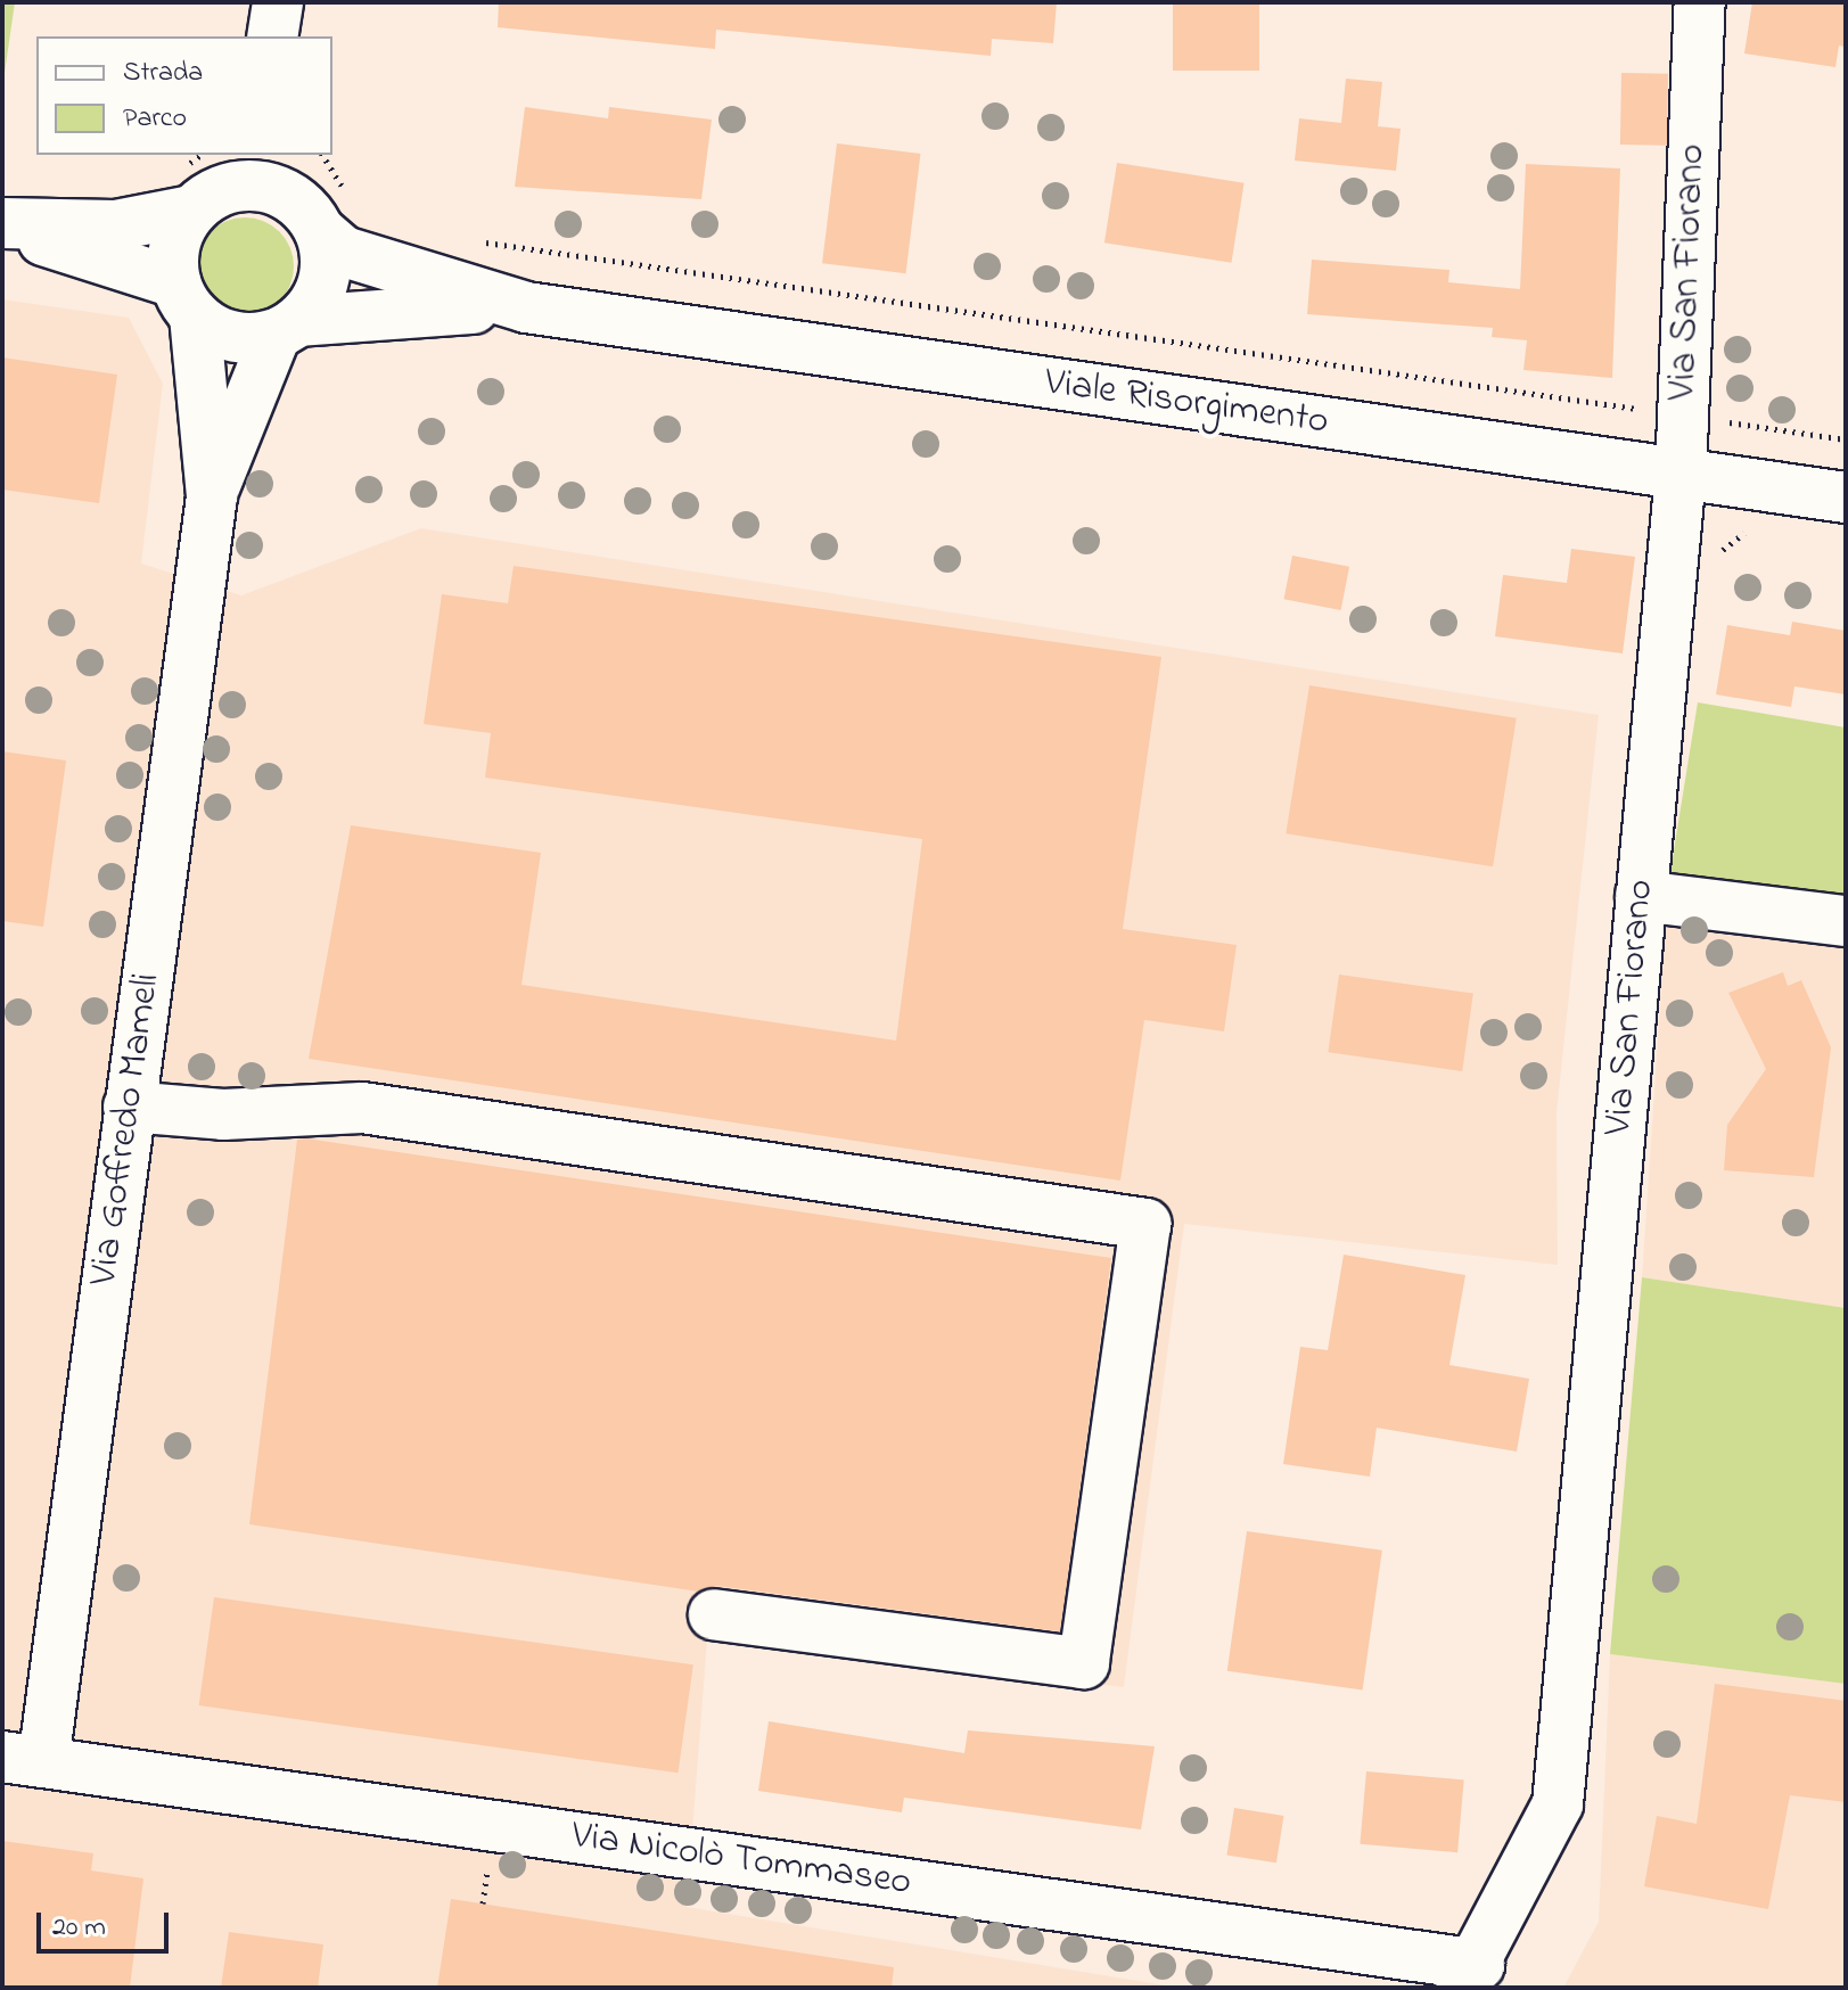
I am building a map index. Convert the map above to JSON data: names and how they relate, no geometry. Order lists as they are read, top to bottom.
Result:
{
  "streets": {
    "street": [
      "Via San Fiorano",
      "Viale Risorgimento",
      "Via Goffredo Mameli",
      "Via Nicolò Tommaseo"
    ]
  },
  "crossings": [
    ["Via San Fiorano", "Viale Risorgimento"],
    ["Via San Fiorano", "Via Nicolò Tommaseo"],
    ["Viale Risorgimento", "Via Goffredo Mameli"],
    ["Via Goffredo Mameli", "Via Nicolò Tommaseo"]
  ],
  "legend": ["Strada", "Parco"],
  "scale_bar": "20 m"
}
